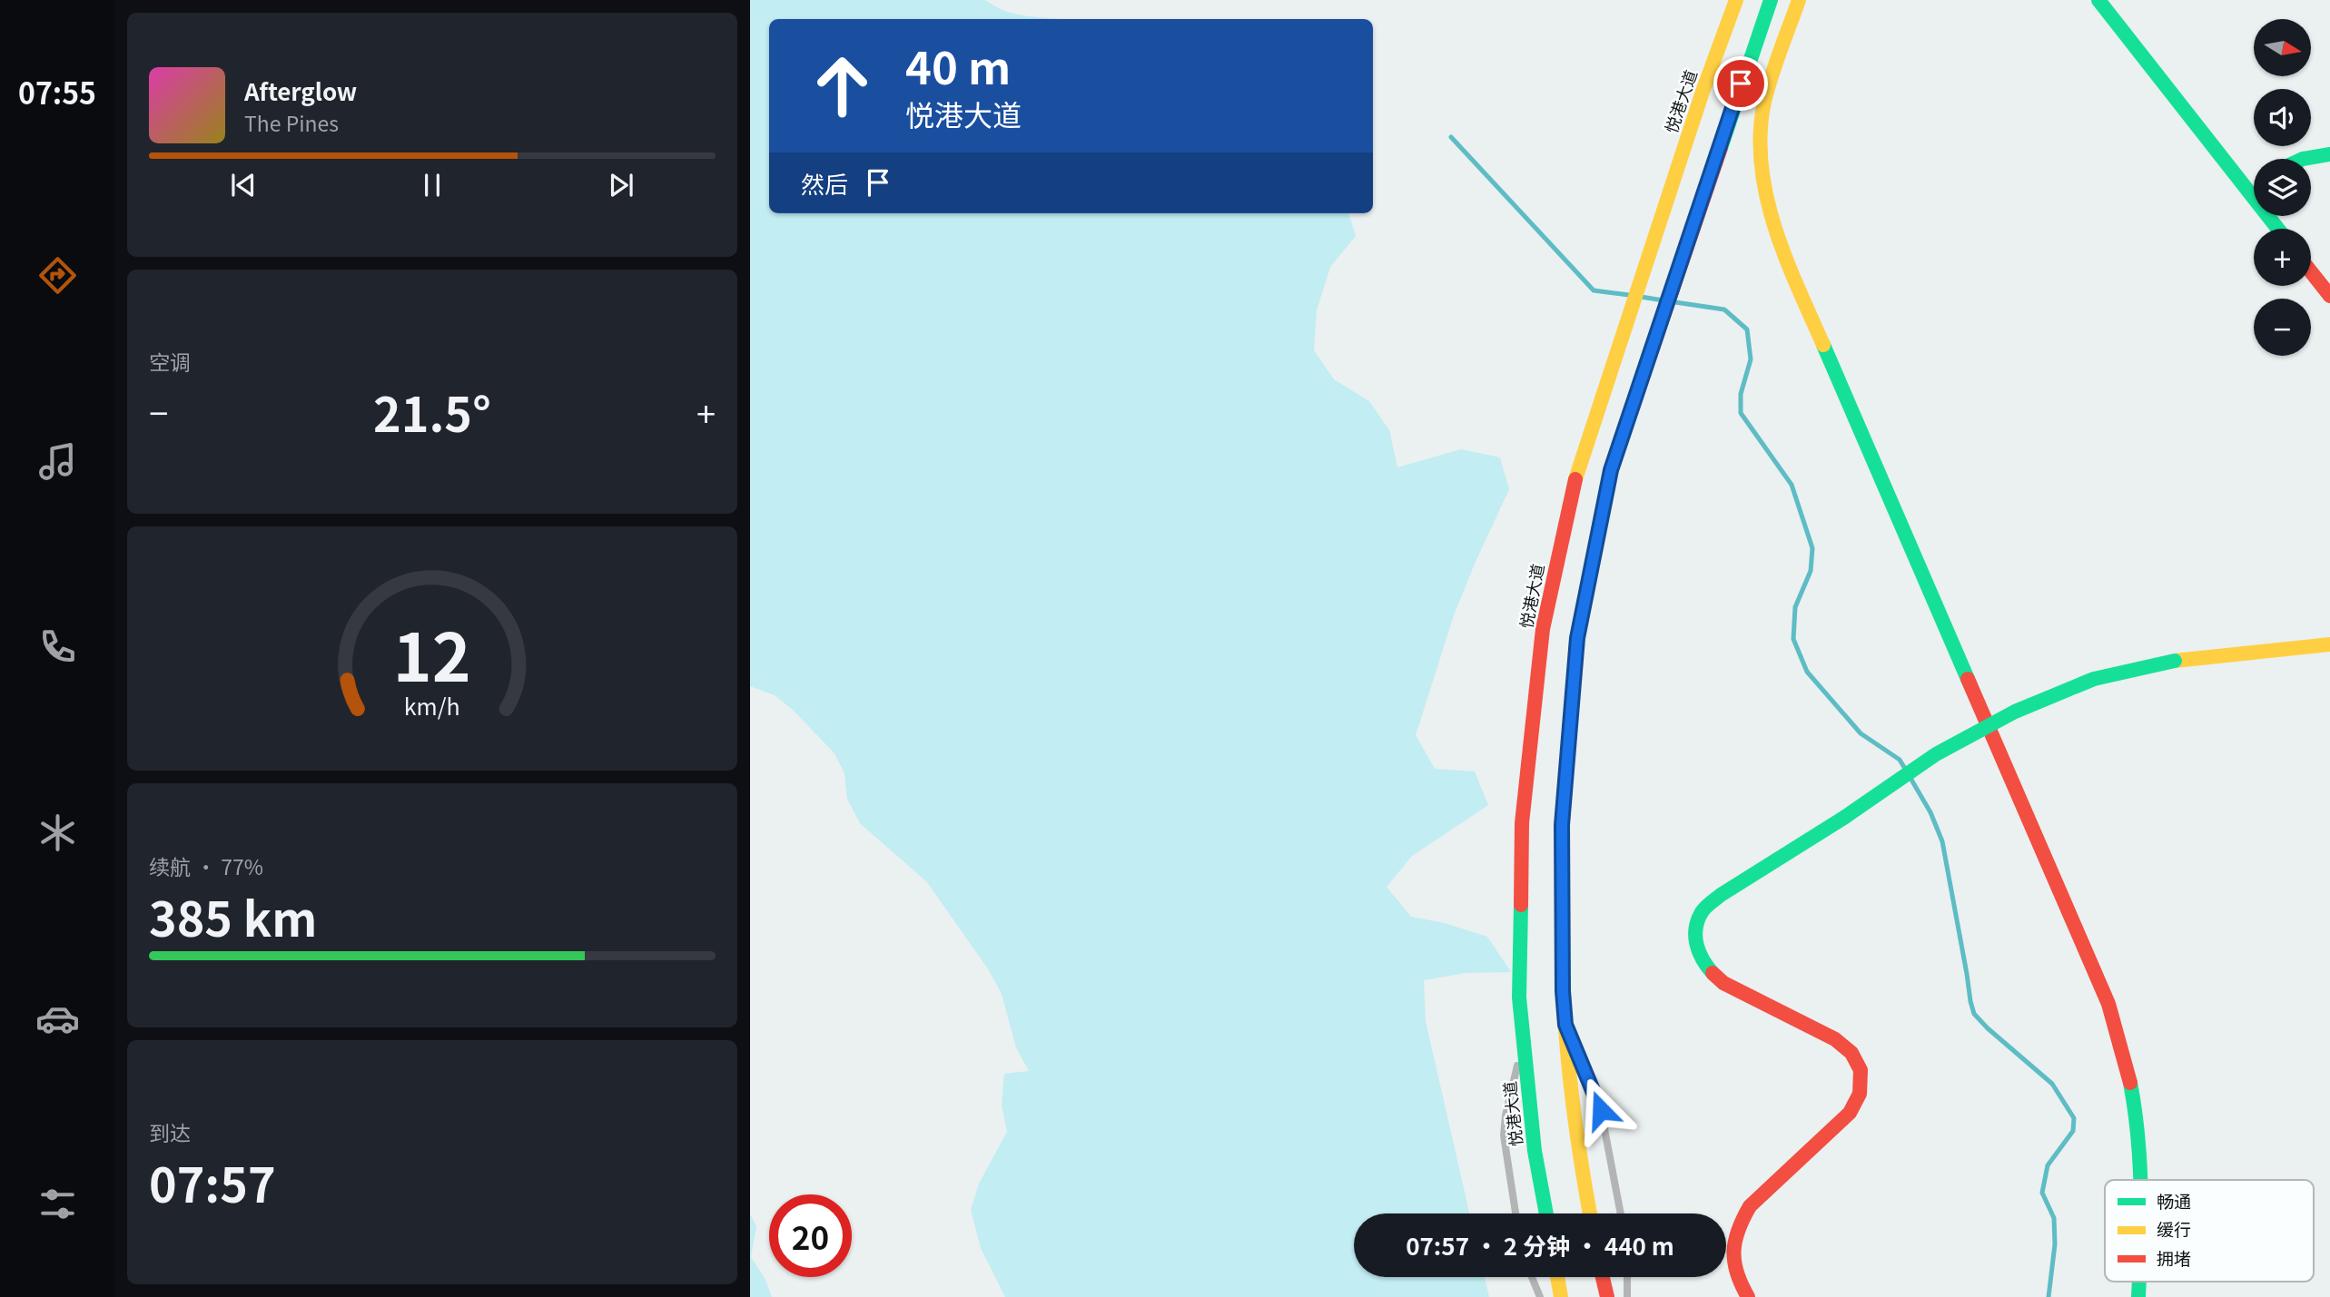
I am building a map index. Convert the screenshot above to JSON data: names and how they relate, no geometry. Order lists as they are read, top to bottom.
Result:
{
  "streets": {
    "street": ["悦港大道"]
  },
  "legend": ["畅通", "缓行", "拥堵"],
  "north": "right",
  "page": {
    "tabs": "07:55",
    "map_buttons": ["+", "−"],
    "turn": ["40 m", "悦港大道"],
    "song": ["Afterglow", "The Pines"],
    "then": "然后",
    "tile": [
      "空调",
      ["续航 · 77%", "385 km"],
      ["到达", "07:57"]
    ],
    "heat": ["−", "21.5°", "+"],
    "limit": "20",
    "trip": "07:57 · 2 分钟 · 440 m",
    "gauge": ["12", "km/h"]
  }
}
